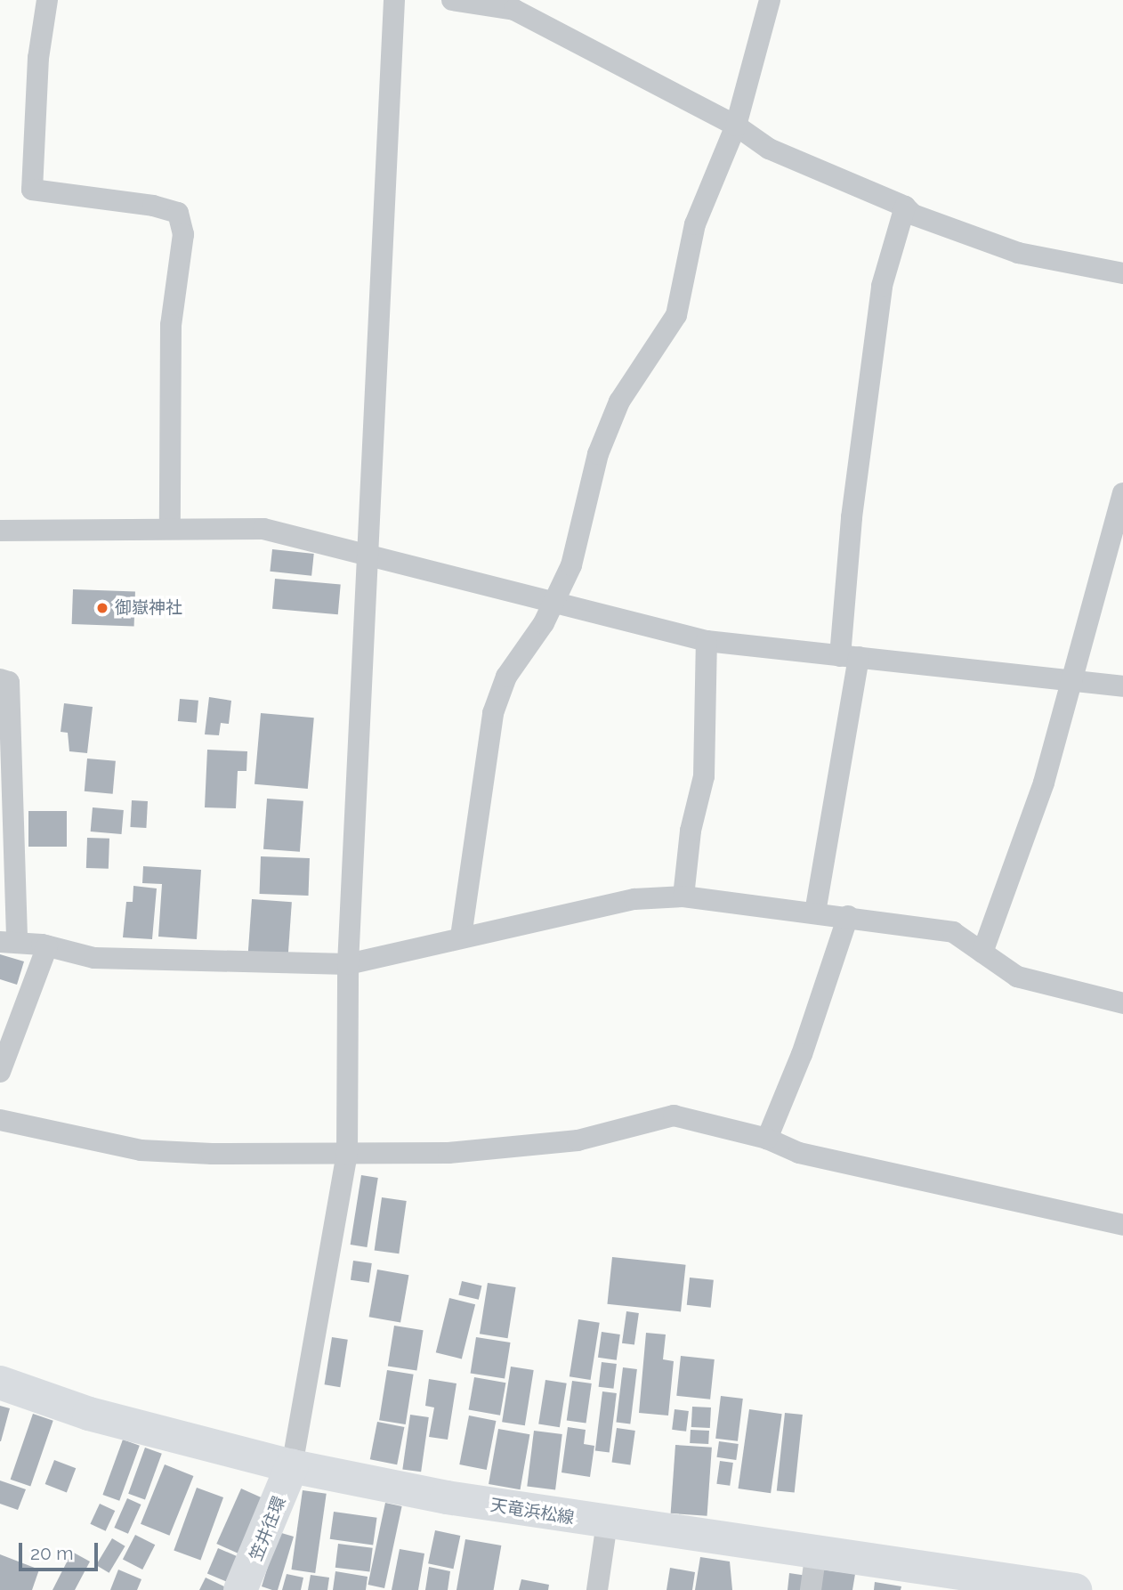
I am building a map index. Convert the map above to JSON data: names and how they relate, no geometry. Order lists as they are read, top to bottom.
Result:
{
  "streets": {
    "main road": ["天竜浜松線", "笠井往環"]
  },
  "crossings": [
    ["天竜浜松線", "笠井往環"]
  ],
  "places": ["御嶽神社"],
  "scale_bar": "20 m"
}
